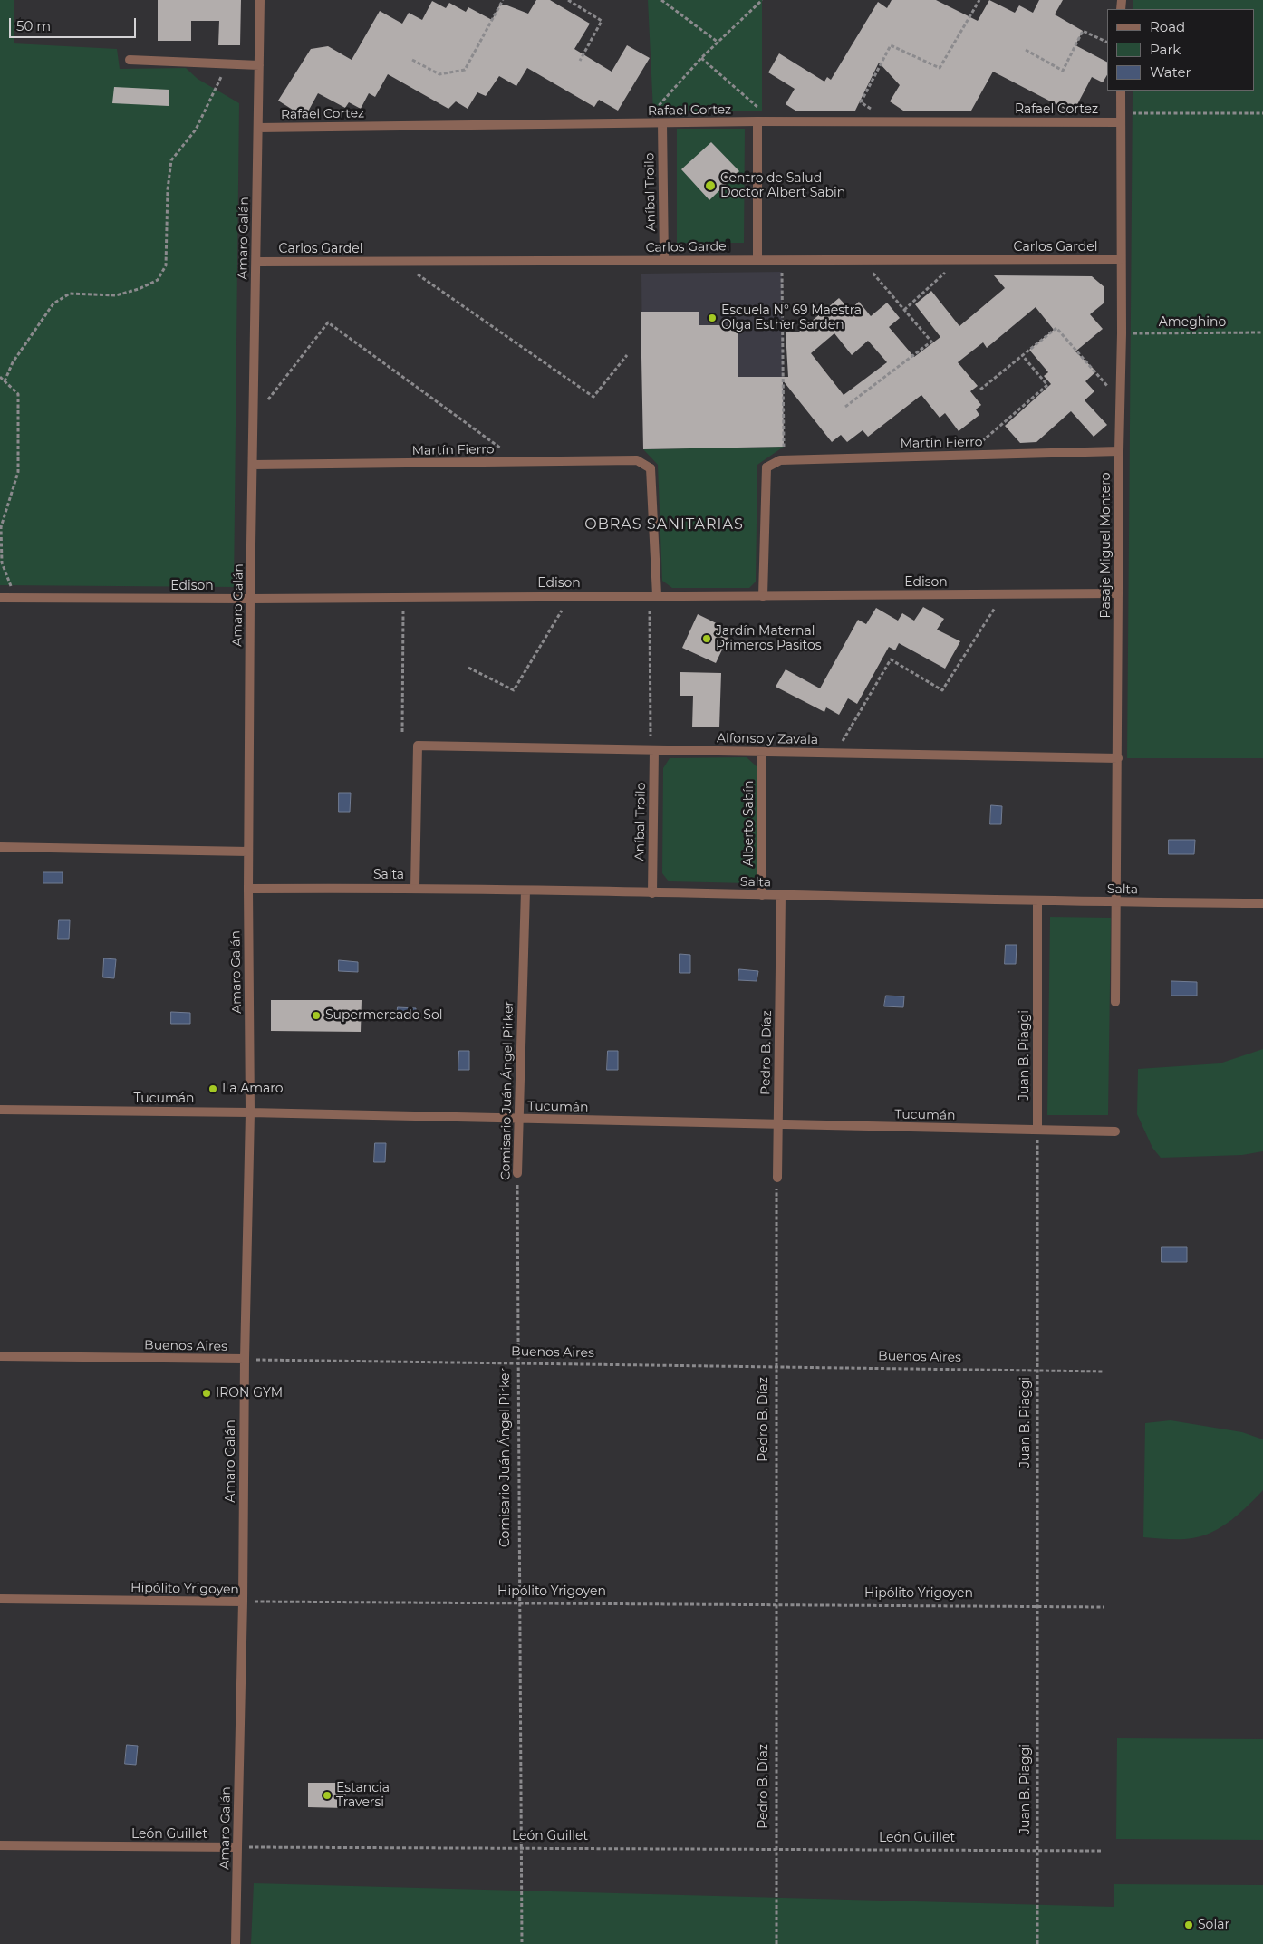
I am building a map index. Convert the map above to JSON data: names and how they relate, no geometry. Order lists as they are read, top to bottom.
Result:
{
  "streets": {
    "street": [
      "Rafael Cortez",
      "Aníbal Troilo",
      "Amaro Galán",
      "Carlos Gardel",
      "Martín Fierro",
      "Pasaje Miguel Montero",
      "Edison",
      "Alfonso y Zavala",
      "Alberto Sabín",
      "Salta",
      "Pedro B. Díaz",
      "Juan B. Piaggi",
      "Comisario Juán Ángel Pirker",
      "Tucumán",
      "Buenos Aires",
      "Hipólito Yrigoyen",
      "León Guillet"
    ],
    "path": ["Ameghino"]
  },
  "crossings": [
    ["Rafael Cortez", "Aníbal Troilo"],
    ["Rafael Cortez", "Amaro Galán"],
    ["Rafael Cortez", "Pasaje Miguel Montero"],
    ["Aníbal Troilo", "Carlos Gardel"],
    ["Aníbal Troilo", "Alfonso y Zavala"],
    ["Aníbal Troilo", "Salta"],
    ["Amaro Galán", "Carlos Gardel"],
    ["Amaro Galán", "Martín Fierro"],
    ["Amaro Galán", "Edison"],
    ["Amaro Galán", "Salta"],
    ["Amaro Galán", "Tucumán"],
    ["Amaro Galán", "Buenos Aires"],
    ["Amaro Galán", "Hipólito Yrigoyen"],
    ["Amaro Galán", "León Guillet"],
    ["Carlos Gardel", "Pasaje Miguel Montero"],
    ["Ameghino", "Pasaje Miguel Montero"],
    ["Martín Fierro", "Pasaje Miguel Montero"],
    ["Martín Fierro", "Edison"],
    ["Pasaje Miguel Montero", "Edison"],
    ["Pasaje Miguel Montero", "Alfonso y Zavala"],
    ["Pasaje Miguel Montero", "Salta"],
    ["Alfonso y Zavala", "Alberto Sabín"],
    ["Alfonso y Zavala", "Salta"],
    ["Alberto Sabín", "Salta"],
    ["Salta", "Pedro B. Díaz"],
    ["Salta", "Juan B. Piaggi"],
    ["Salta", "Comisario Juán Ángel Pirker"],
    ["Pedro B. Díaz", "Tucumán"],
    ["Pedro B. Díaz", "Buenos Aires"],
    ["Pedro B. Díaz", "Hipólito Yrigoyen"],
    ["Pedro B. Díaz", "León Guillet"],
    ["Juan B. Piaggi", "Tucumán"],
    ["Juan B. Piaggi", "Buenos Aires"],
    ["Juan B. Piaggi", "Hipólito Yrigoyen"],
    ["Juan B. Piaggi", "León Guillet"],
    ["Comisario Juán Ángel Pirker", "Tucumán"],
    ["Comisario Juán Ángel Pirker", "Buenos Aires"],
    ["Comisario Juán Ángel Pirker", "Hipólito Yrigoyen"],
    ["Comisario Juán Ángel Pirker", "León Guillet"]
  ],
  "districts": ["OBRAS SANITARIAS"],
  "places": [
    "Centro de Salud Doctor Albert Sabin",
    "Escuela N° 69 Maestra Olga Esther Sarden",
    "Jardín Maternal Primeros Pasitos",
    "Supermercado Sol",
    "La Amaro",
    "IRON GYM",
    "Estancia Traversi",
    "Solar"
  ],
  "legend": ["Road", "Park", "Water"],
  "scale_bar": "50 m"
}
